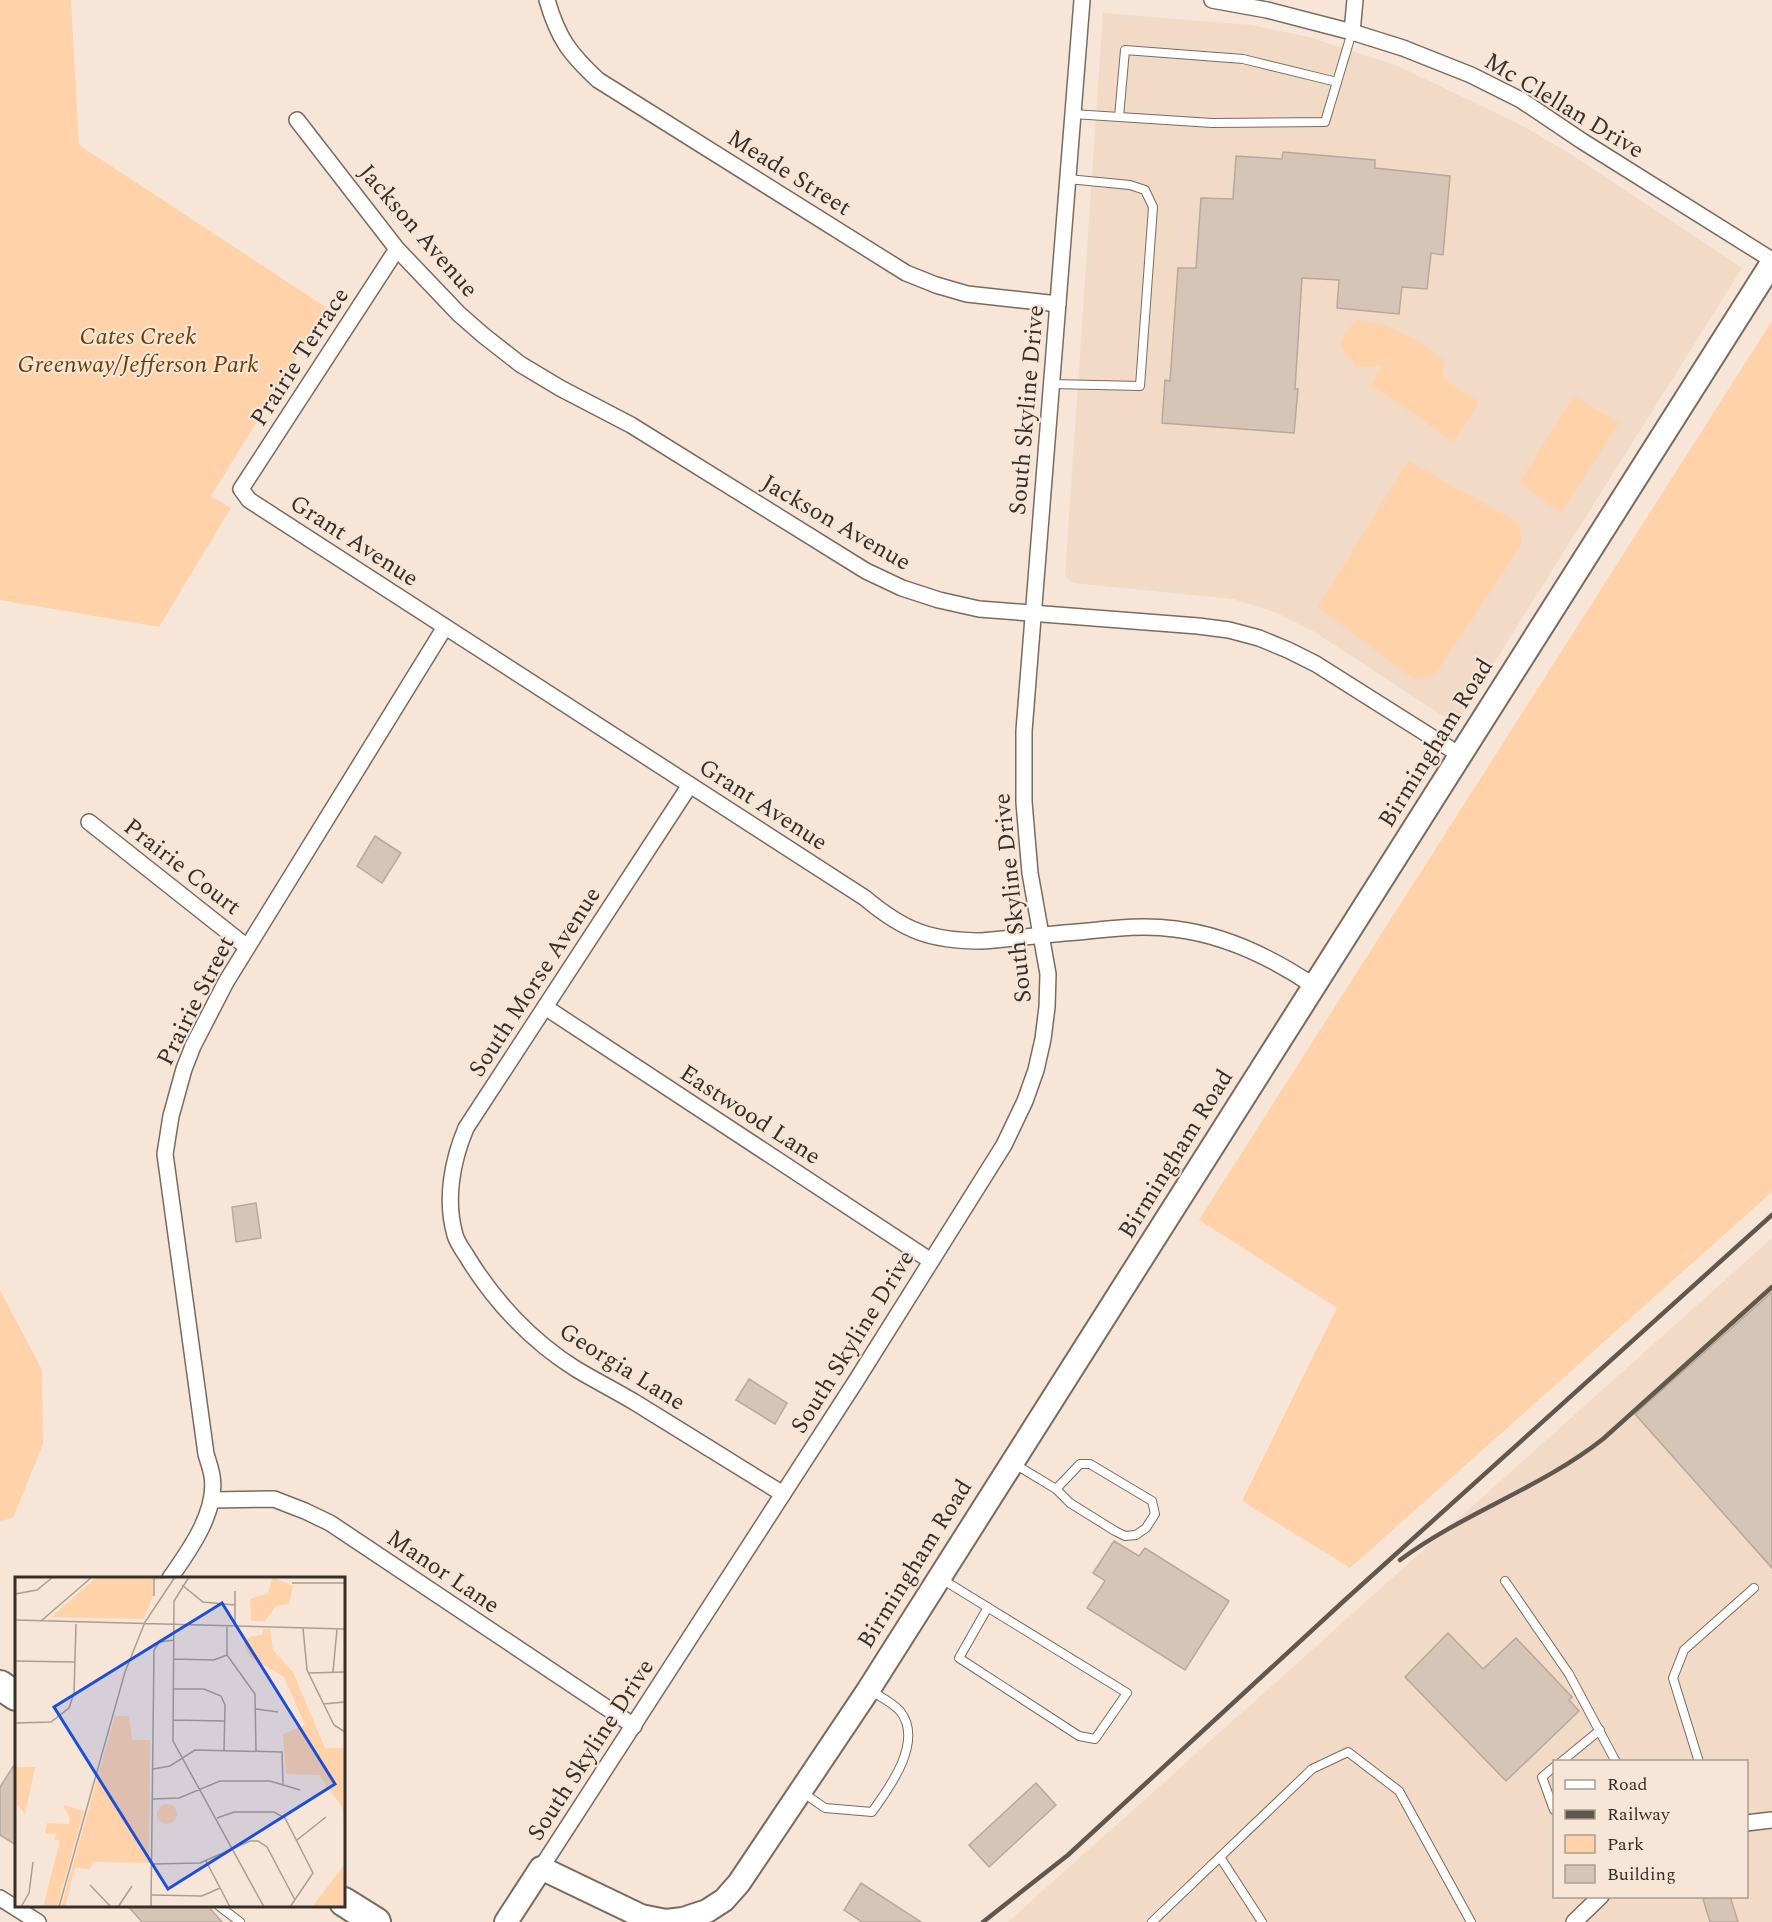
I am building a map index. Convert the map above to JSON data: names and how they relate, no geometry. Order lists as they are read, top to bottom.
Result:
{
  "streets": {
    "street": [
      "Mc Clellan Drive",
      "Meade Street",
      "Jackson Avenue",
      "Prairie Terrace",
      "South Skyline Drive",
      "Grant Avenue",
      "Birmingham Road",
      "Prairie Court",
      "South Morse Avenue",
      "Prairie Street",
      "Eastwood Lane",
      "Georgia Lane",
      "Manor Lane"
    ]
  },
  "crossings": [
    ["Mc Clellan Drive", "Birmingham Road"],
    ["Meade Street", "South Skyline Drive"],
    ["Jackson Avenue", "Prairie Terrace"],
    ["Jackson Avenue", "South Skyline Drive"],
    ["Jackson Avenue", "Birmingham Road"],
    ["Prairie Terrace", "Grant Avenue"],
    ["South Skyline Drive", "Grant Avenue"],
    ["South Skyline Drive", "Birmingham Road"],
    ["South Skyline Drive", "Eastwood Lane"],
    ["South Skyline Drive", "Georgia Lane"],
    ["South Skyline Drive", "Manor Lane"],
    ["Grant Avenue", "Birmingham Road"],
    ["Grant Avenue", "South Morse Avenue"],
    ["Grant Avenue", "Prairie Street"],
    ["Prairie Court", "Prairie Street"],
    ["South Morse Avenue", "Eastwood Lane"],
    ["South Morse Avenue", "Georgia Lane"],
    ["Prairie Street", "Manor Lane"]
  ],
  "parks": ["Cates Creek Greenway/Jefferson Park"],
  "legend": [
    "Road",
    "Railway",
    "Park",
    "Building"
  ]
}
